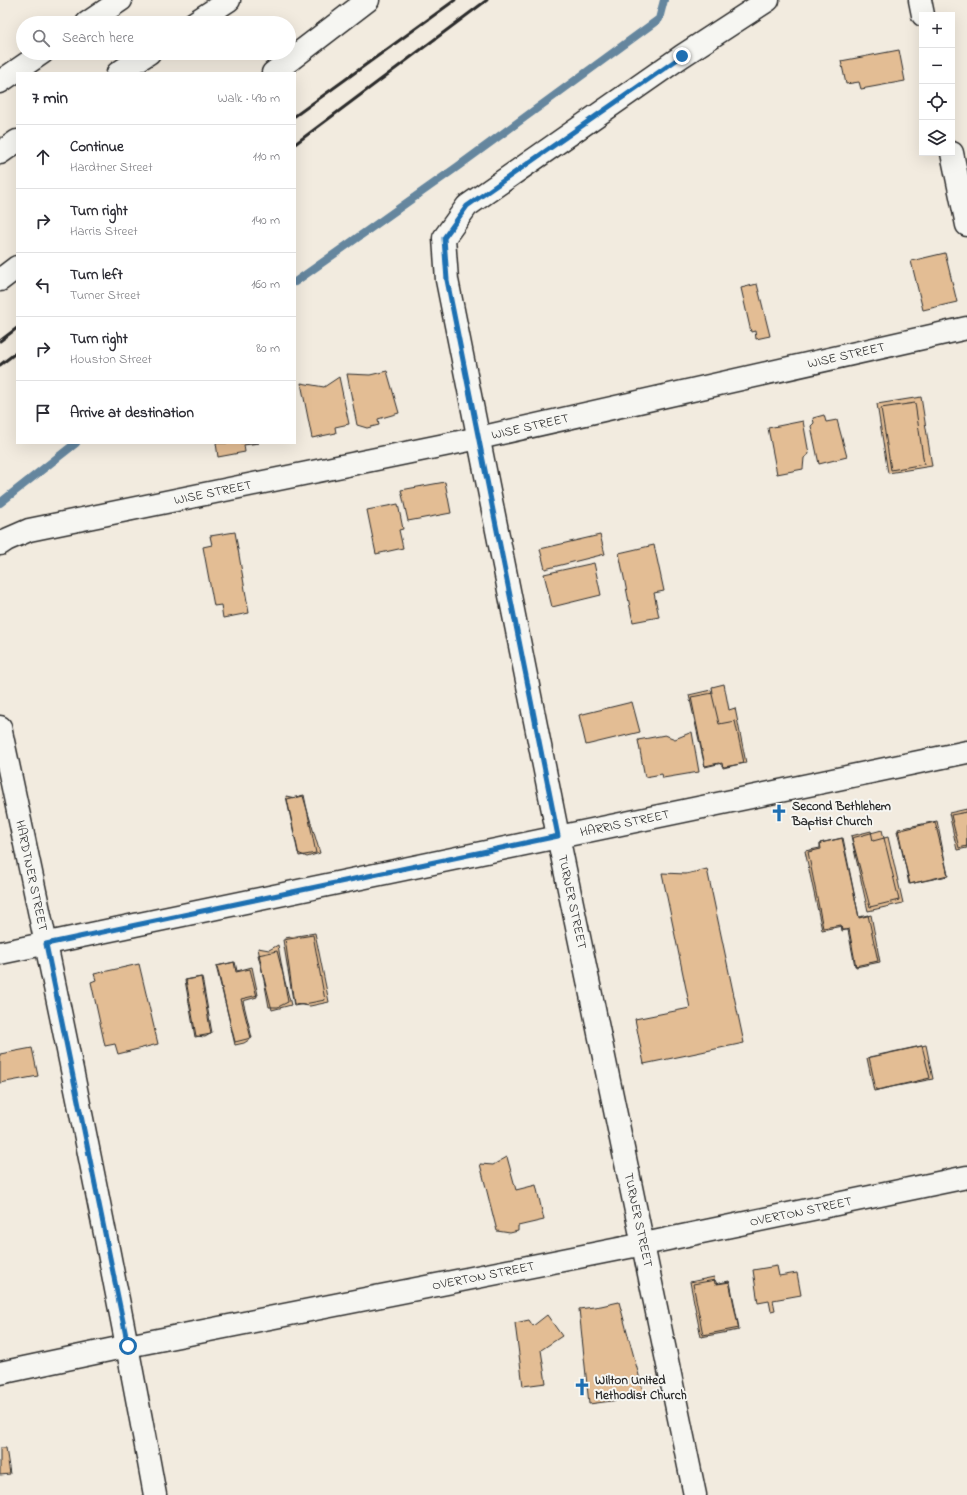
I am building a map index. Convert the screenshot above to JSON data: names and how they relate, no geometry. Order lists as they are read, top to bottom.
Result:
{
  "streets": {
    "main road": [
      "WISE STREET",
      "HARRIS STREET",
      "HARDTNER STREET",
      "TURNER STREET",
      "OVERTON STREET"
    ]
  },
  "crossings": [
    ["WISE STREET", "TURNER STREET"],
    ["HARRIS STREET", "HARDTNER STREET"],
    ["HARRIS STREET", "TURNER STREET"],
    ["HARDTNER STREET", "OVERTON STREET"],
    ["TURNER STREET", "OVERTON STREET"]
  ],
  "places": {
    "church": ["Second Bethlehem Baptist Church", "Wilton United Methodist Church"]
  },
  "page": {
    "map_buttons": ["+", "−"],
    "search": "Search here",
    "heading": ["7 min", "Walk · 490 m"],
    "list": [
      ["Continue", "Hardtner Street", "110 m"],
      ["Turn right", "Harris Street", "140 m"],
      ["Turn left", "Turner Street", "160 m"],
      ["Turn right", "Houston Street", "80 m"],
      "Arrive at destination"
    ]
  }
}
